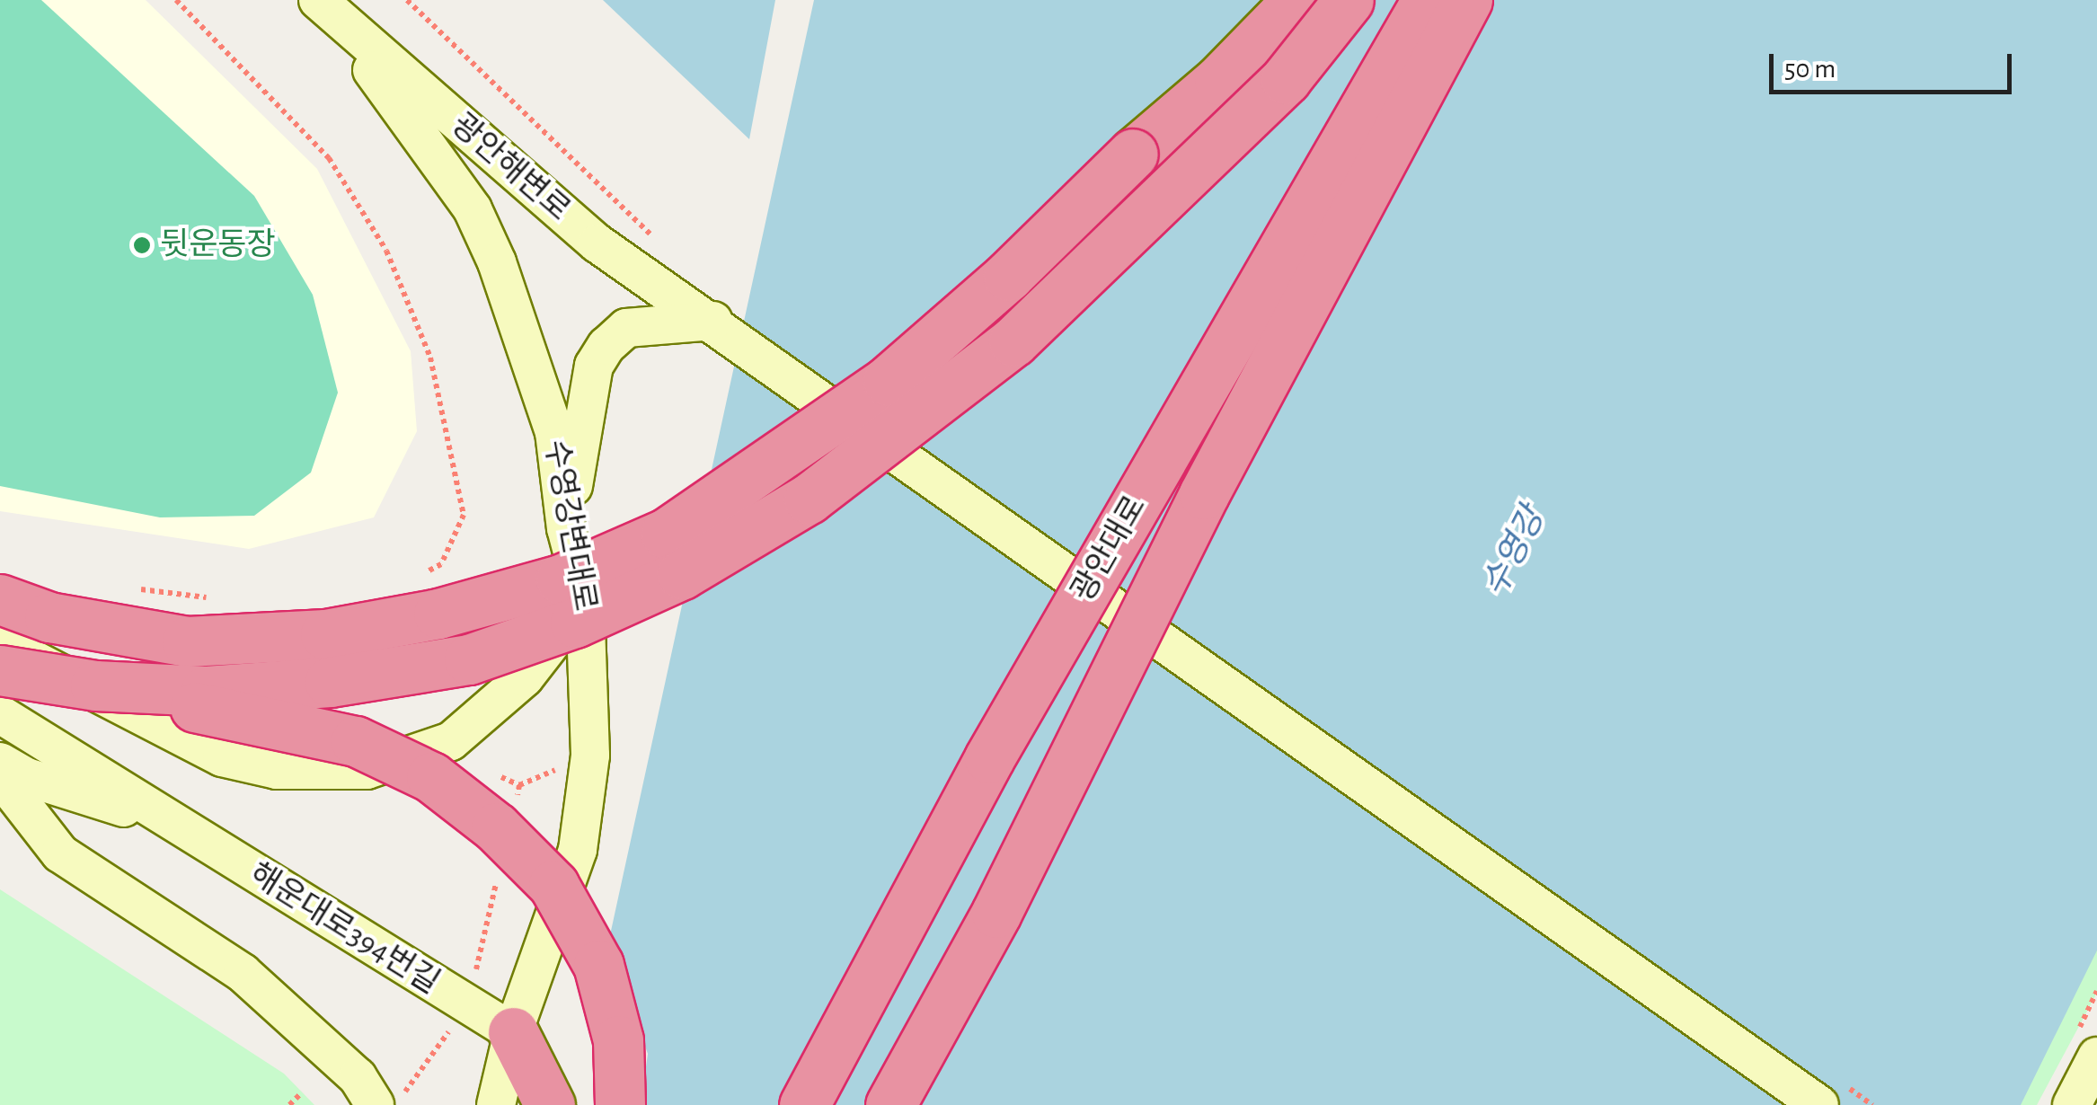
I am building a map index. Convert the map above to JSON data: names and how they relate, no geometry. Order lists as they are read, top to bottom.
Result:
{
  "streets": {
    "highway": ["광안대로"],
    "main road": ["광안해변로", "수영강변대로", "해운대로394번길"]
  },
  "crossings": [
    ["광안해변로", "수영강변대로"],
    ["수영강변대로", "해운대로394번길"]
  ],
  "water": ["수영강"],
  "places": ["뒷운동장"],
  "scale_bar": "50 m"
}
